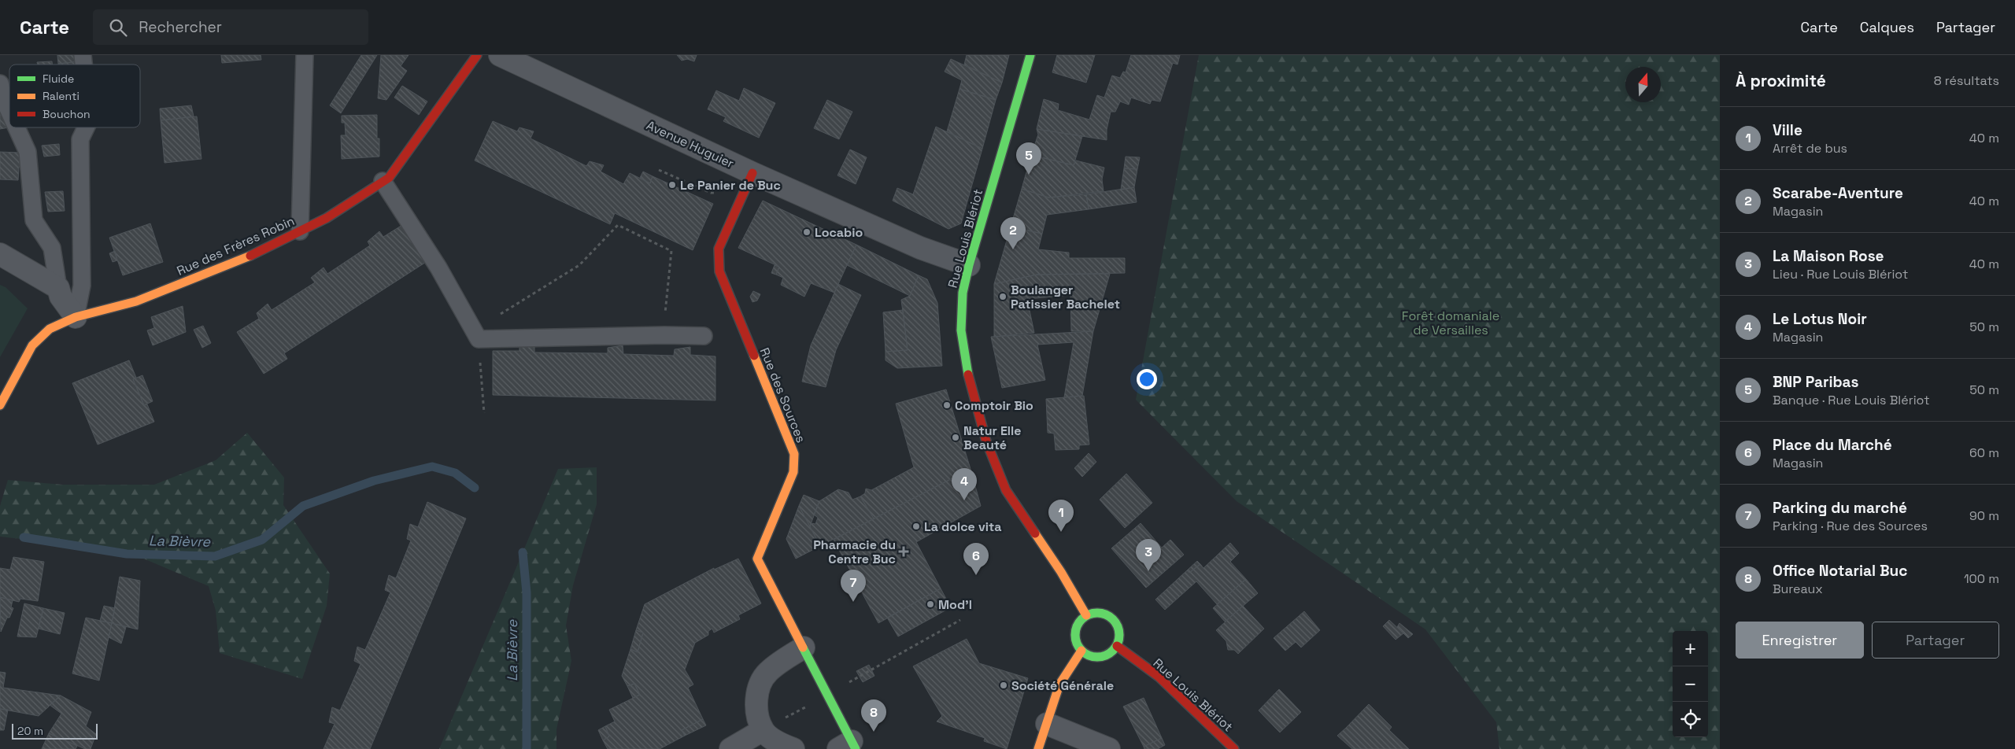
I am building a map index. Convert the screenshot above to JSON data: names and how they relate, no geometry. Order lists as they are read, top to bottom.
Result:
{
  "streets": {
    "street": [
      "Avenue Huguier",
      "Rue Louis Blériot",
      "Rue des Frères Robin",
      "Rue des Sources"
    ]
  },
  "crossings": [
    ["Avenue Huguier", "Rue Louis Blériot"],
    ["Avenue Huguier", "Rue des Sources"]
  ],
  "water": ["La Bièvre"],
  "parks": ["Forêt domaniale de Versailles"],
  "places": {
    "other": [
      "Le Panier de Buc",
      "Locabio",
      "Boulanger Patissier Bachelet",
      "Comptoir Bio",
      "Natur Elle Beauté",
      "La dolce vita",
      "Mod'l",
      "Société Générale"
    ],
    "health": ["Pharmacie du Centre Buc"]
  },
  "legend": ["Fluide", "Ralenti", "Bouchon"],
  "scale_bar": "20 m",
  "north": "top",
  "page": {
    "header": "Carte",
    "search": "Rechercher",
    "nav": ["Carte", "Calques", "Partager"],
    "heading": ["À proximité", "8 résultats"],
    "list": [
      {
        "mark": "1",
        "name": "Ville",
        "note": "Arrêt de bus",
        "value": "40 m"
      },
      {
        "mark": "2",
        "name": "Scarabe-Aventure",
        "note": "Magasin",
        "value": "40 m"
      },
      {
        "mark": "3",
        "name": "La Maison Rose",
        "note": "Lieu · Rue Louis Blériot",
        "value": "40 m"
      },
      {
        "mark": "4",
        "name": "Le Lotus Noir",
        "note": "Magasin",
        "value": "50 m"
      },
      {
        "mark": "5",
        "name": "BNP Paribas",
        "note": "Banque · Rue Louis Blériot",
        "value": "50 m"
      },
      {
        "mark": "6",
        "name": "Place du Marché",
        "note": "Magasin",
        "value": "60 m"
      },
      {
        "mark": "7",
        "name": "Parking du marché",
        "note": "Parking · Rue des Sources",
        "value": "90 m"
      },
      {
        "mark": "8",
        "name": "Office Notarial Buc",
        "note": "Bureaux",
        "value": "100 m"
      }
    ],
    "pins": [
      "5",
      "2",
      "4",
      "1",
      "3",
      "6",
      "7",
      "8"
    ],
    "buttons": ["Enregistrer", "Partager"],
    "map_buttons": ["+", "−"],
    "scale": "20 m"
  }
}
